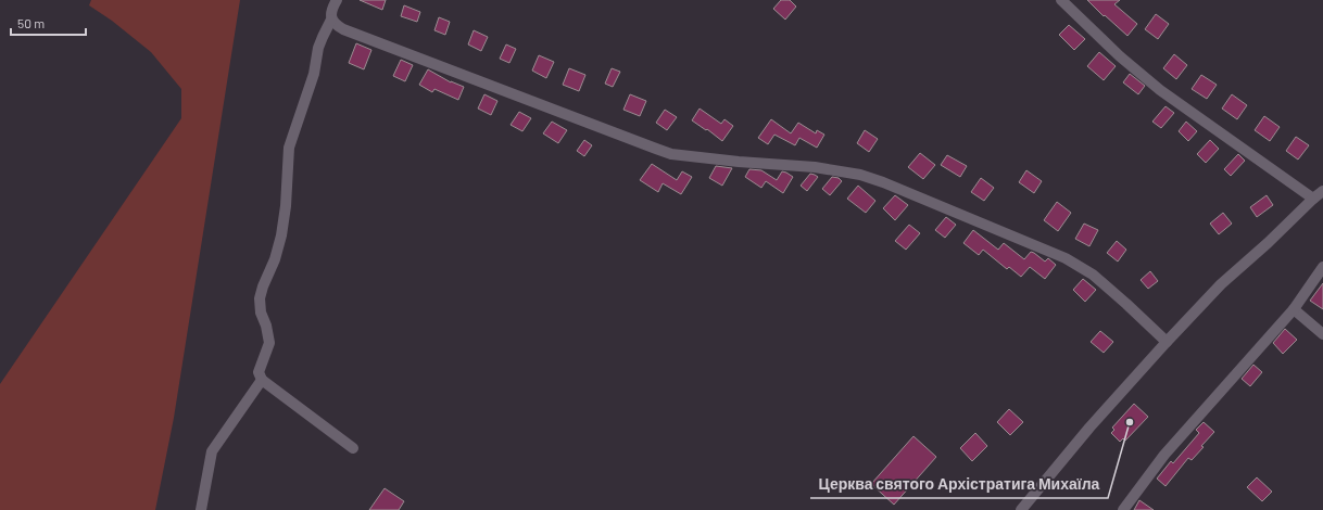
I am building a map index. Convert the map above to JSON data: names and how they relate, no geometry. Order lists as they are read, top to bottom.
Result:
{
  "places": ["Церква святого Архістратига Михаїла"],
  "scale_bar": "50 m"
}
